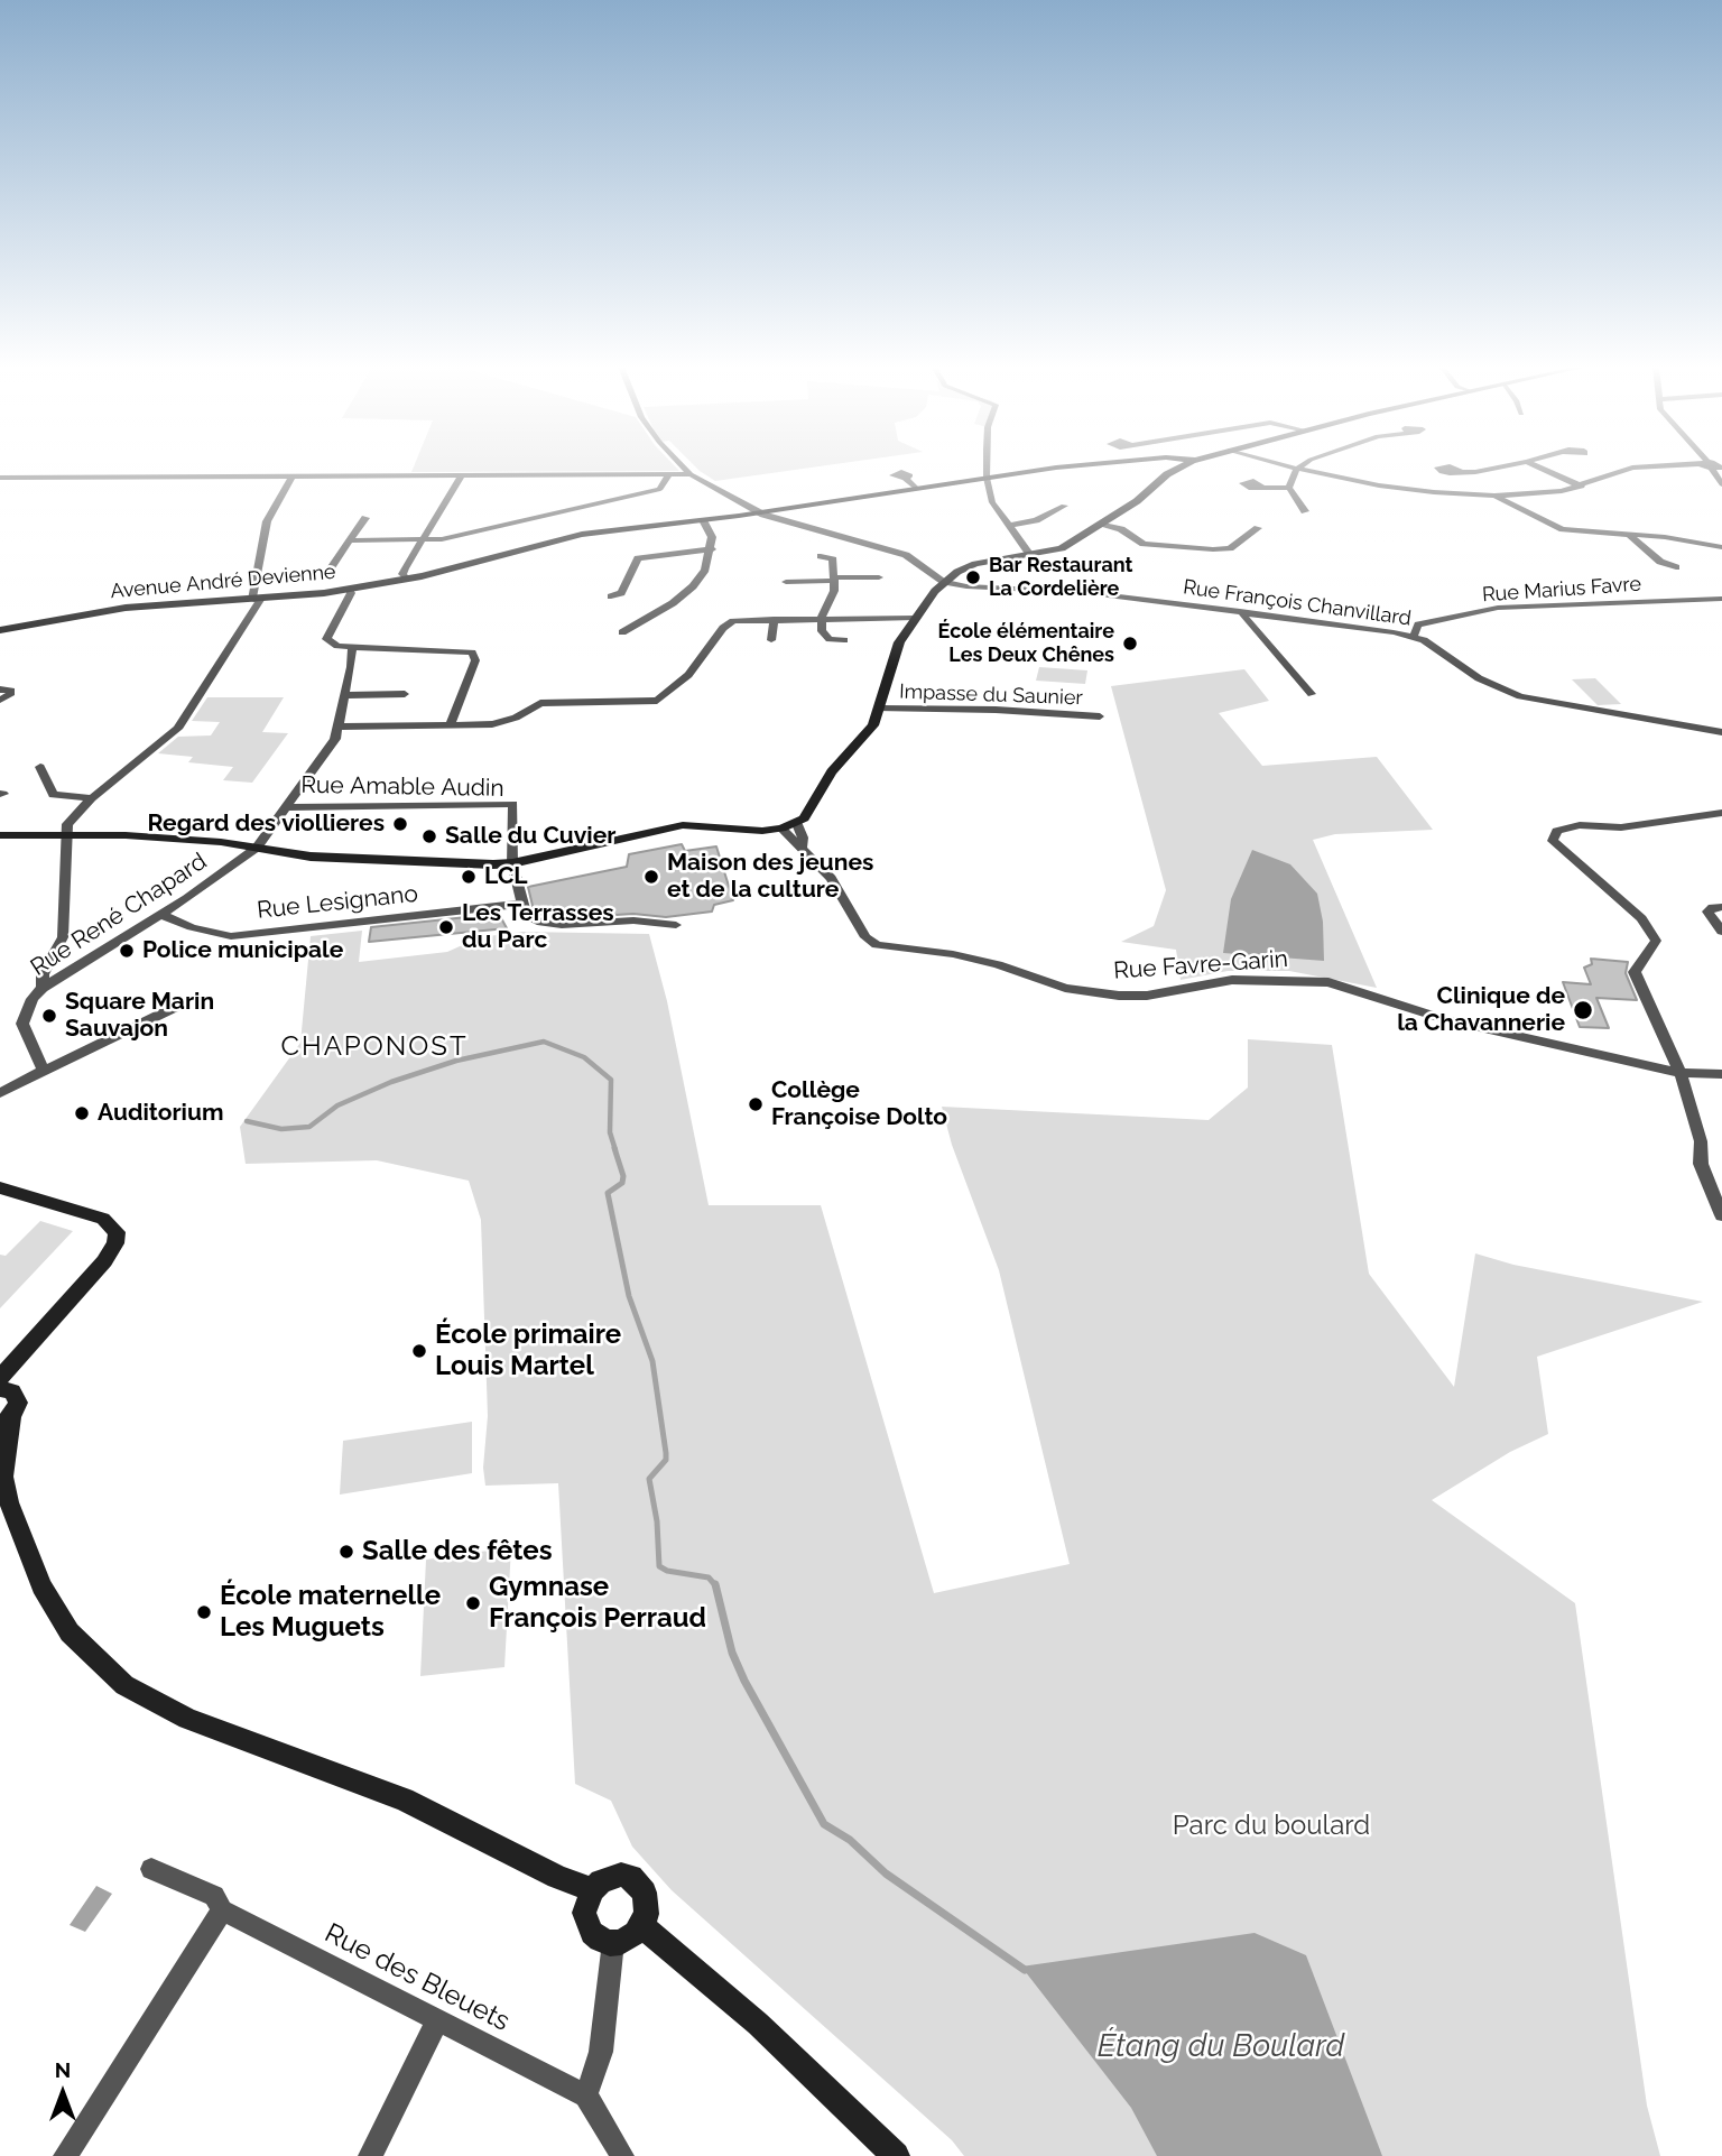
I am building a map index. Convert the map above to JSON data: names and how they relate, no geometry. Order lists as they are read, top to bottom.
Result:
{
  "streets": {
    "main road": ["Avenue André Devienne"],
    "street": [
      "Rue Marius Favre",
      "Rue François Chanvillard",
      "Impasse du Saunier",
      "Rue Amable Audin",
      "Rue Lesignano",
      "Rue René Chapard",
      "Rue Favre-Garin",
      "Rue des Bleuets"
    ]
  },
  "crossings": [
    ["Rue Marius Favre", "Rue François Chanvillard"],
    ["Rue Amable Audin", "Rue Lesignano"],
    ["Rue Lesignano", "Rue René Chapard"]
  ],
  "districts": ["CHAPONOST"],
  "water": ["Étang du Boulard"],
  "parks": ["Parc du boulard"],
  "places": [
    "Bar Restaurant La Cordelière",
    "École élémentaire Les Deux Chênes",
    "Regard des viollieres",
    "Salle du Cuvier",
    "LCL",
    "Maison des jeunes et de la culture",
    "Les Terrasses du Parc",
    "Police municipale",
    "Clinique de la Chavannerie",
    "Square Marin Sauvajon",
    "Collège Françoise Dolto",
    "Auditorium",
    "École primaire Louis Martel",
    "Salle des fêtes",
    "Gymnase François Perraud",
    "École maternelle Les Muguets"
  ],
  "north": "top"
}
